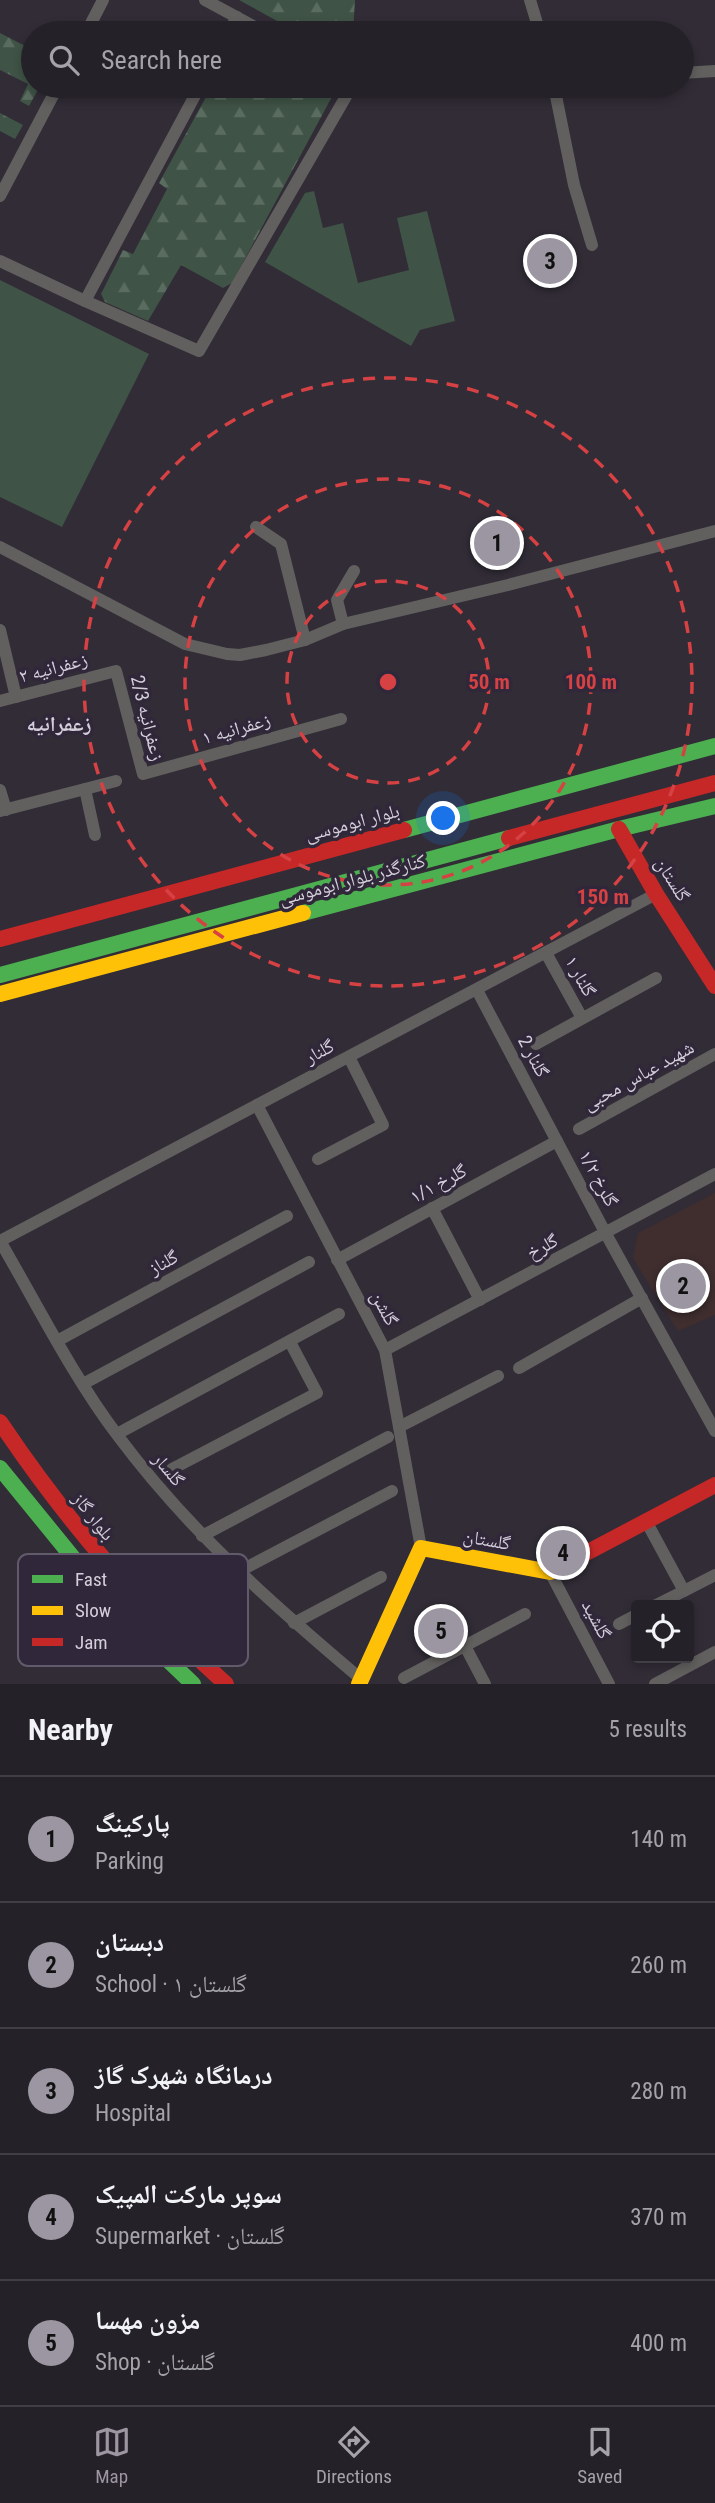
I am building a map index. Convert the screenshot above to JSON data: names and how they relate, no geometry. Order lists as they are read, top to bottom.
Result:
{
  "streets": {
    "main road": [
      "بلوار ابوموسی",
      "کنارگذر بلوار ابوموسی",
      "گلستان",
      "بلوار گاز"
    ],
    "street": [
      "زعفرانیه ۲",
      "زعفرانیه 2/3",
      "زعفرانیه ۱",
      "گلنار ۱",
      "گلنار",
      "گلنار 2",
      "شهید عباس محبی",
      "گلرخ ۱/۲",
      "گلرخ ۱/۱",
      "گلرخ",
      "گلناز",
      "گلشن",
      "گلسار",
      "گلشید"
    ]
  },
  "crossings": [
    ["زعفرانیه ۲", "زعفرانیه 2/3"],
    ["زعفرانیه 2/3", "زعفرانیه ۱"],
    ["کنارگذر بلوار ابوموسی", "گلستان"],
    ["گلستان", "گلنار"],
    ["گلستان", "گلشن"],
    ["گلستان", "گلشید"],
    ["گلنار ۱", "گلنار"],
    ["گلنار", "گلنار 2"],
    ["گلنار", "گلشن"],
    ["گلنار", "گلسار"],
    ["گلنار 2", "گلرخ ۱/۲"],
    ["گلنار 2", "گلرخ ۱/۱"],
    ["گلرخ ۱/۲", "گلرخ ۱/۱"],
    ["گلرخ ۱/۲", "گلرخ"],
    ["گلرخ ۱/۱", "گلشن"],
    ["گلرخ", "گلشن"],
    ["گلناز", "گلسار"]
  ],
  "districts": ["زعفرانیه"],
  "legend": ["Fast", "Slow", "Jam"],
  "page": {
    "search": "Search here",
    "pins": [
      "3",
      "1",
      "2",
      "4",
      "5"
    ],
    "heading": ["Nearby", "5 results"],
    "list": [
      {
        "mark": "1",
        "name": "پارکینگ",
        "note": "Parking",
        "value": "140 m"
      },
      {
        "mark": "2",
        "name": "دبستان",
        "note": "School · گلستان ۱",
        "value": "260 m"
      },
      {
        "mark": "3",
        "name": "درمانگاه شهرک گاز",
        "note": "Hospital",
        "value": "280 m"
      },
      {
        "mark": "4",
        "name": "سوپر مارکت المپیک",
        "note": "Supermarket · گلستان",
        "value": "370 m"
      },
      {
        "mark": "5",
        "name": "مزون مهسا",
        "note": "Shop · گلستان",
        "value": "400 m"
      }
    ],
    "nav": ["Map", "Directions", "Saved"]
  },
  "rings": ["50 m", "100 m", "150 m"]
}
